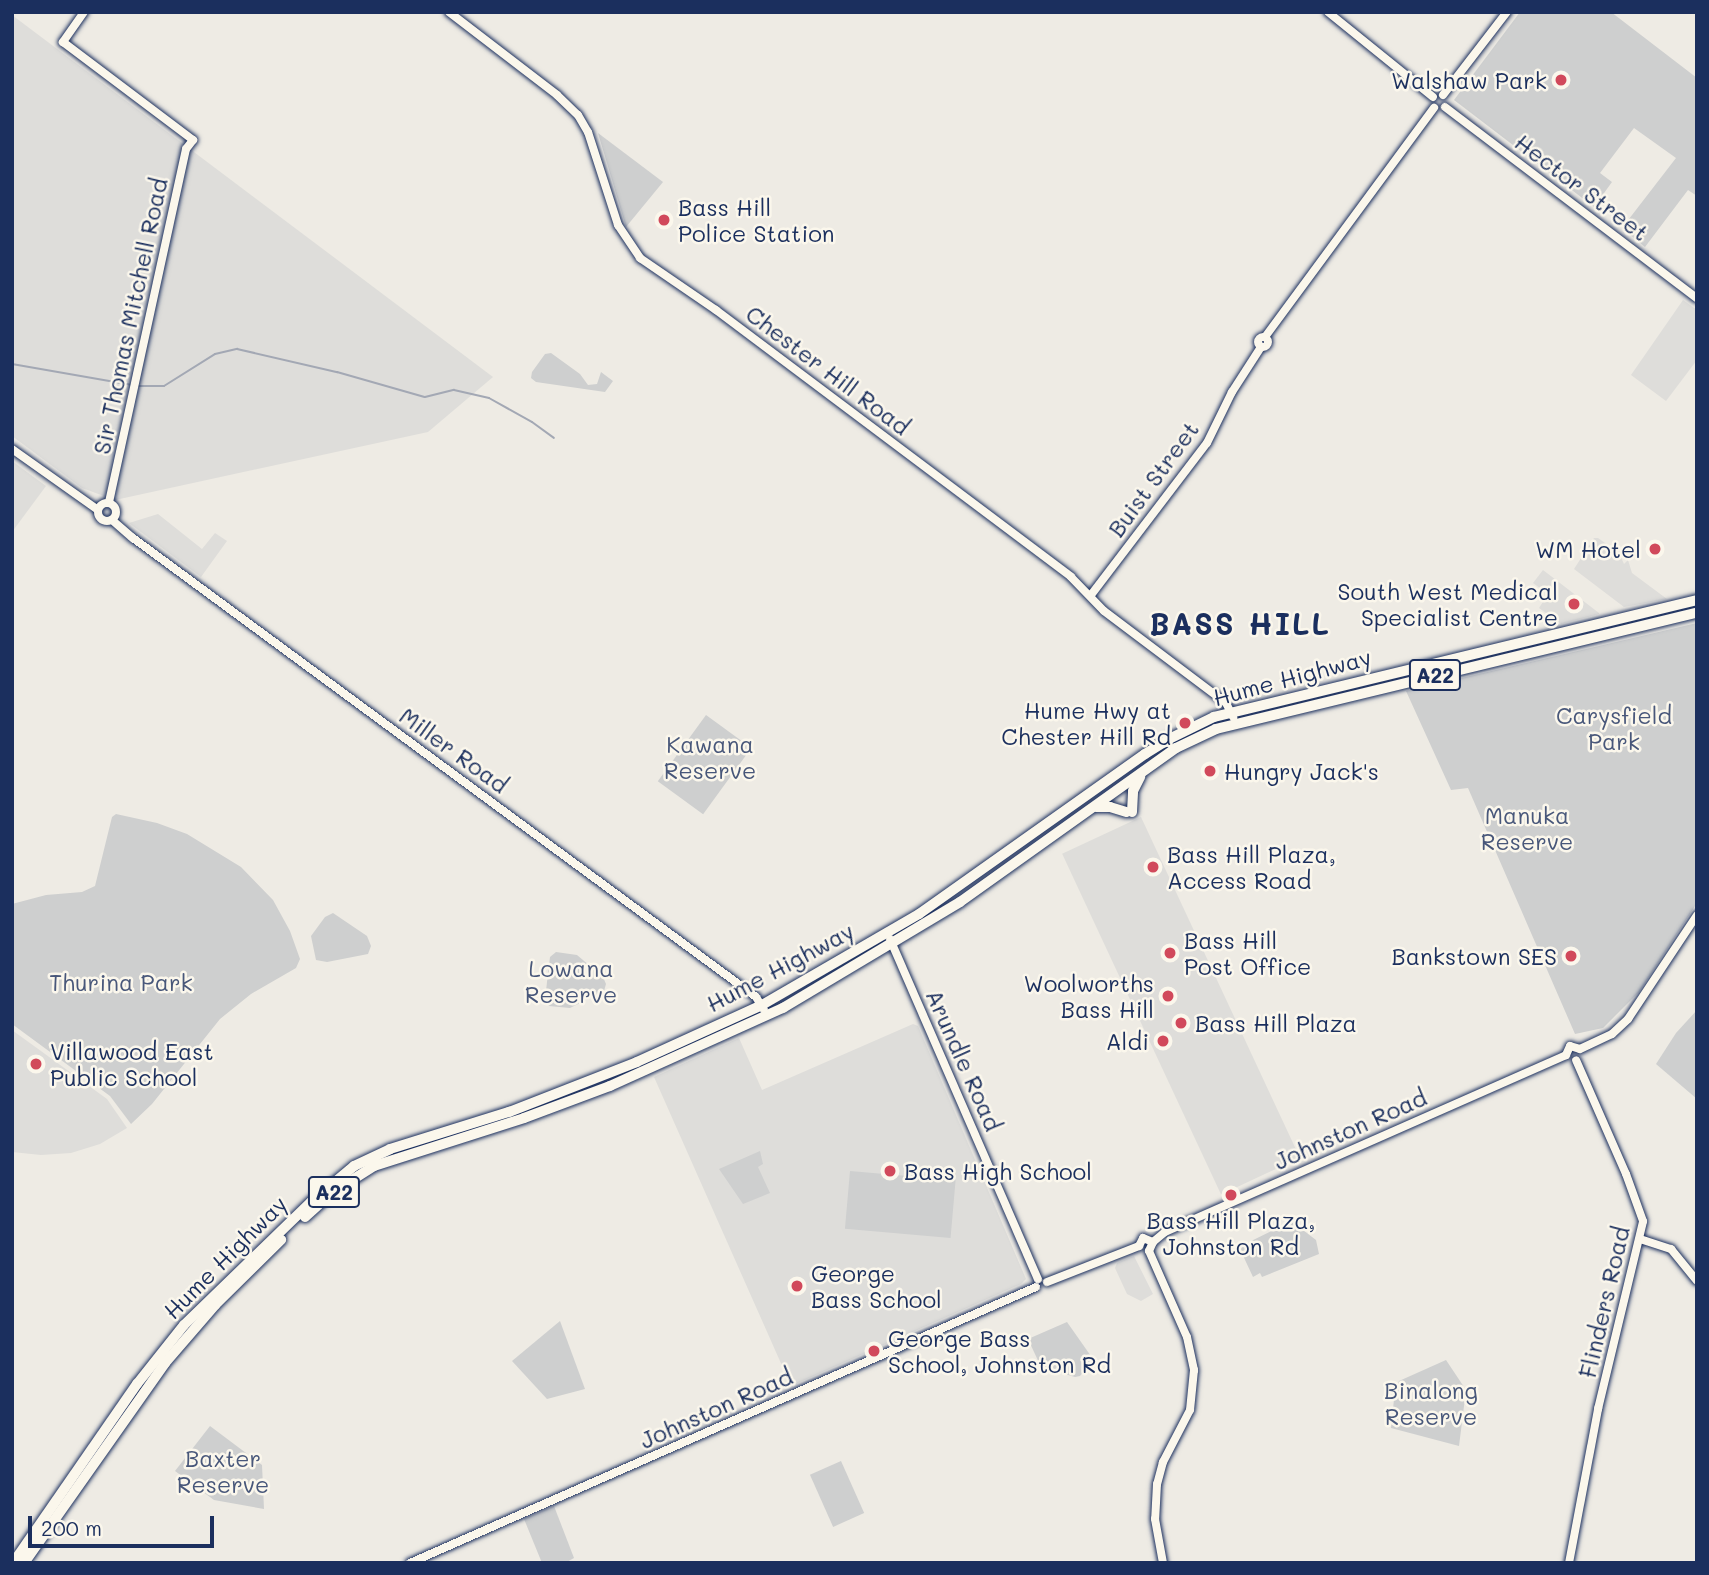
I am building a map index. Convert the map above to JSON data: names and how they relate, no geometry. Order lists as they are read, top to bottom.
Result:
{
  "streets": {
    "highway": ["A22", "Hume Highway"],
    "street": [
      "Hector Street",
      "Sir Thomas Mitchell Road",
      "Chester Hill Road",
      "Buist Street",
      "Miller Road",
      "Arundle Road",
      "Johnston Road",
      "Flinders Road"
    ]
  },
  "crossings": [
    ["Sir Thomas Mitchell Road", "Miller Road"],
    ["Chester Hill Road", "Buist Street"],
    ["Chester Hill Road", "Hume Highway"],
    ["Hume Highway", "Miller Road"],
    ["Hume Highway", "Arundle Road"],
    ["Arundle Road", "Johnston Road"]
  ],
  "districts": ["BASS HILL"],
  "parks": [
    "Carysfield Park",
    "Kawana Reserve",
    "Manuka Reserve",
    "Lowana Reserve",
    "Thurina Park",
    "Binalong Reserve",
    "Baxter Reserve"
  ],
  "places": [
    "Walshaw Park",
    "Bass Hill Police Station",
    "WM Hotel",
    "South West Medical Specialist Centre",
    "Hume Hwy at Chester Hill Rd",
    "Hungry Jack's",
    "Bass Hill Plaza, Access Road",
    "Bass Hill Post Office",
    "Bankstown SES",
    "Woolworths Bass Hill",
    "Bass Hill Plaza",
    "Aldi",
    "Villawood East Public School",
    "Bass High School",
    "Bass Hill Plaza, Johnston Rd",
    "George Bass School",
    "George Bass School, Johnston Rd"
  ],
  "scale_bar": "200 m"
}
